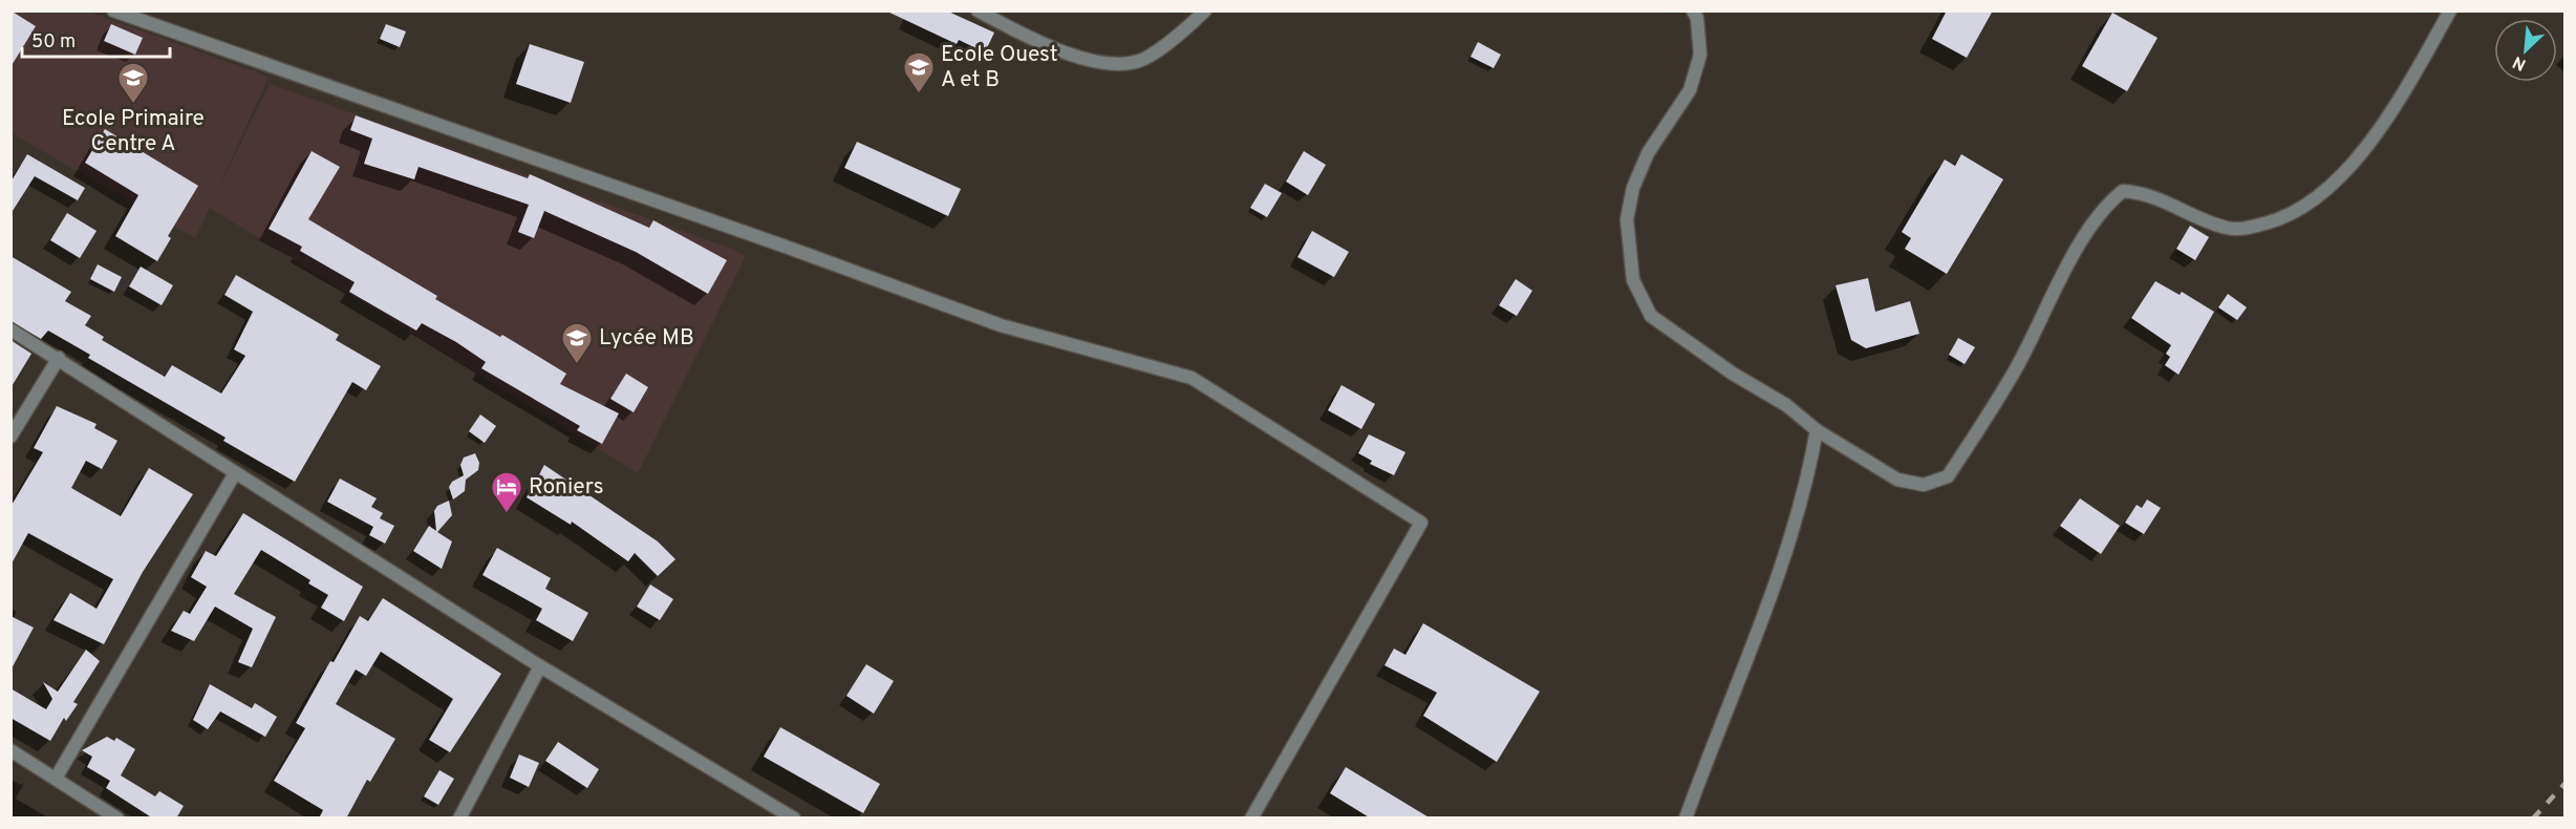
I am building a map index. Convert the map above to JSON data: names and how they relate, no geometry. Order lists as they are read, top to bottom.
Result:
{
  "places": {
    "school or university": ["Ecole Ouest A et B", "Ecole Primaire Centre A", "Lycée MB"],
    "hotel": ["Roniers"]
  },
  "scale_bar": "50 m",
  "north": "bottom left"
}
